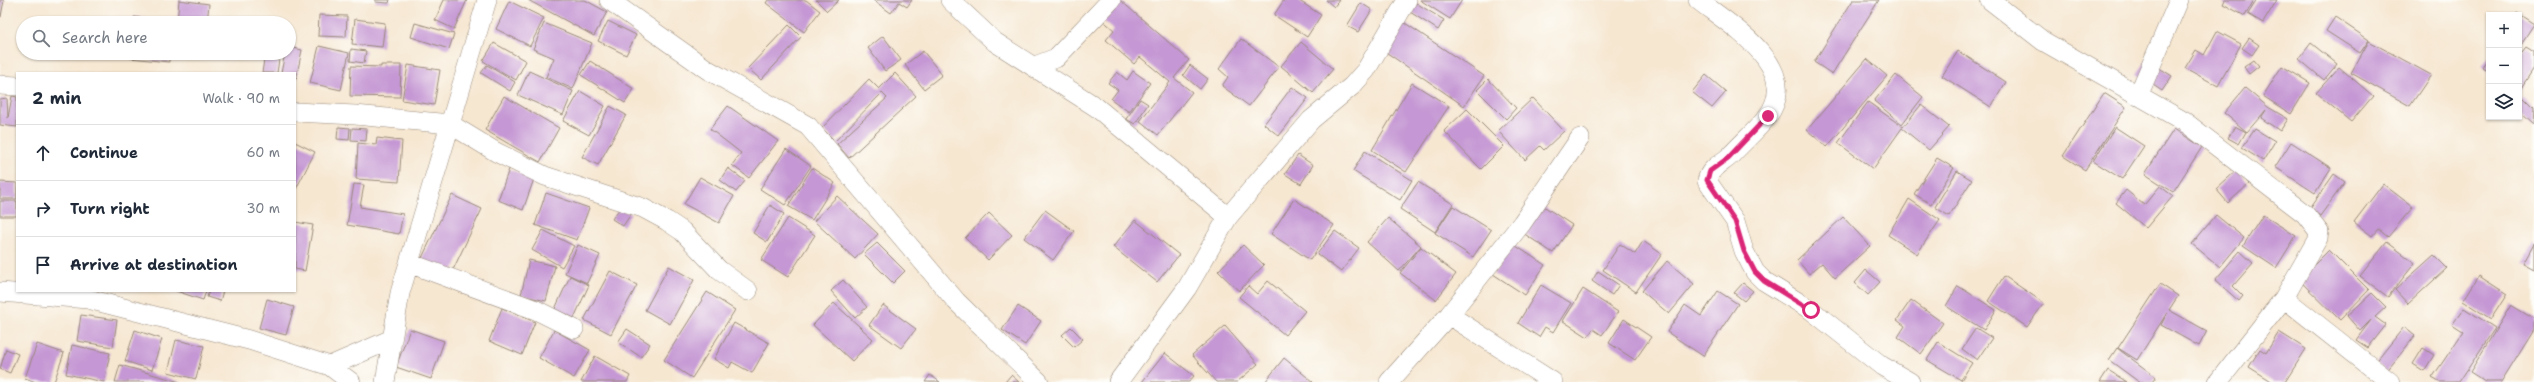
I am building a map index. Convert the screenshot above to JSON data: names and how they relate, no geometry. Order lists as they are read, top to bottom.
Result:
{
  "page": {
    "map_buttons": ["+", "−"],
    "search": "Search here",
    "heading": ["2 min", "Walk · 90 m"],
    "list": [
      ["Continue", "60 m"],
      ["Turn right", "30 m"],
      "Arrive at destination"
    ]
  }
}
